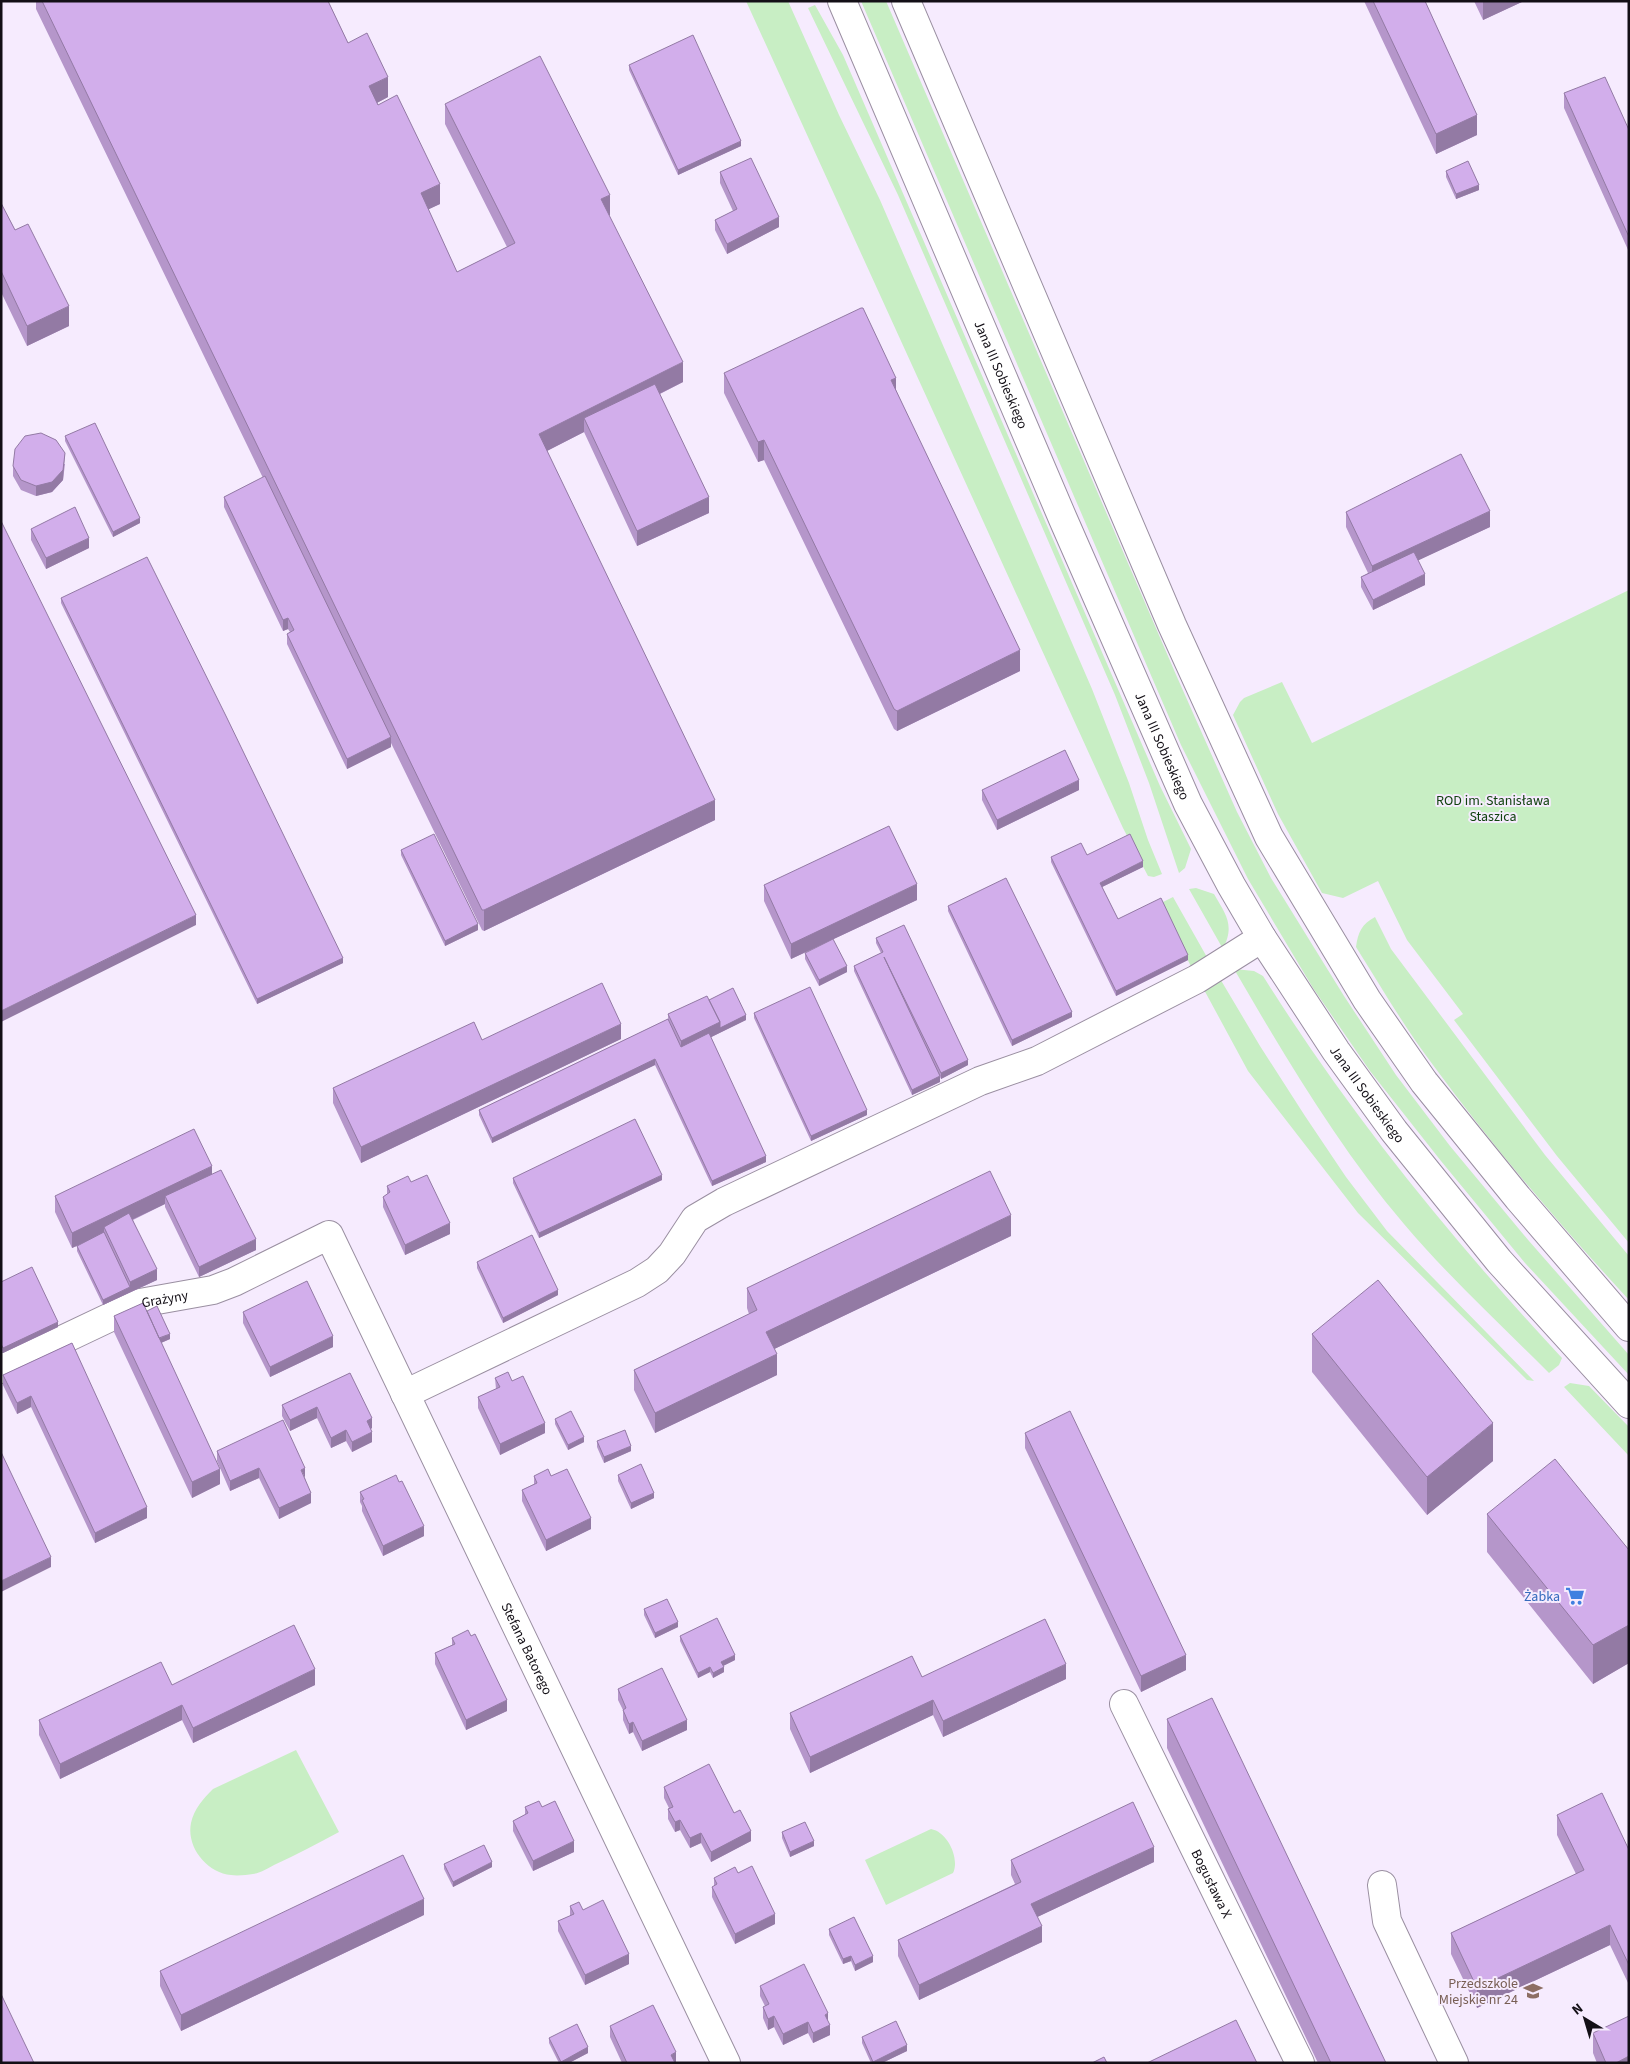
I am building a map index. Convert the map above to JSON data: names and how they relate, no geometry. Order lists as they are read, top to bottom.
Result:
{
  "streets": {
    "street": [
      "Jana III Sobieskiego",
      "Grażyny",
      "Stefana Batorego",
      "Bogusława X"
    ]
  },
  "crossings": [
    ["Grażyny", "Stefana Batorego"]
  ],
  "parks": ["ROD im. Stanisława Staszica"],
  "places": {
    "supermarket": ["Żabka"],
    "school or university": ["Przedszkole Miejskie nr 24"]
  },
  "north": "top left"
}
